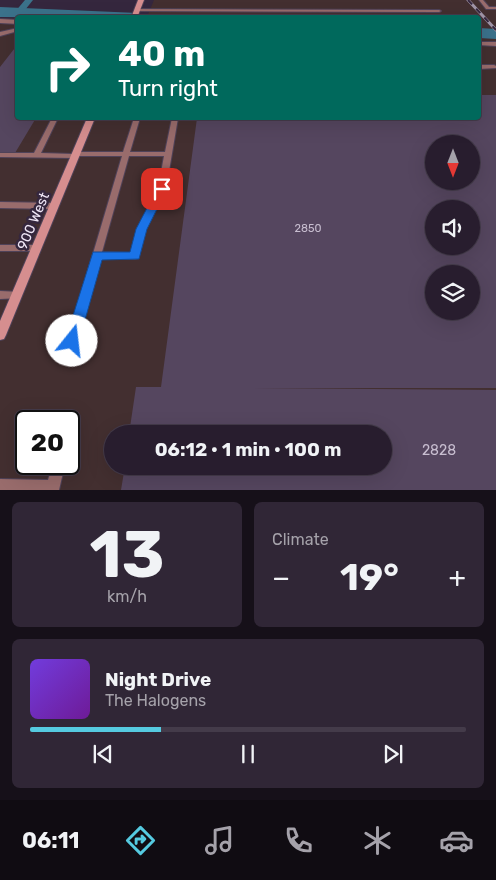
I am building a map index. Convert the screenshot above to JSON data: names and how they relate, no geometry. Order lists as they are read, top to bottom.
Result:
{
  "streets": {
    "main road": ["900 West"]
  },
  "house_numbers": ["2850", "2828"],
  "north": "bottom",
  "page": {
    "turn": ["40 m", "Turn right"],
    "limit": "20",
    "trip": "06:12 · 1 min · 100 m",
    "tile": [
      ["13", "km/h"],
      "Climate"
    ],
    "heat": ["−", "19°", "+"],
    "song": ["Night Drive", "The Halogens"],
    "tabs": "06:11"
  }
}
